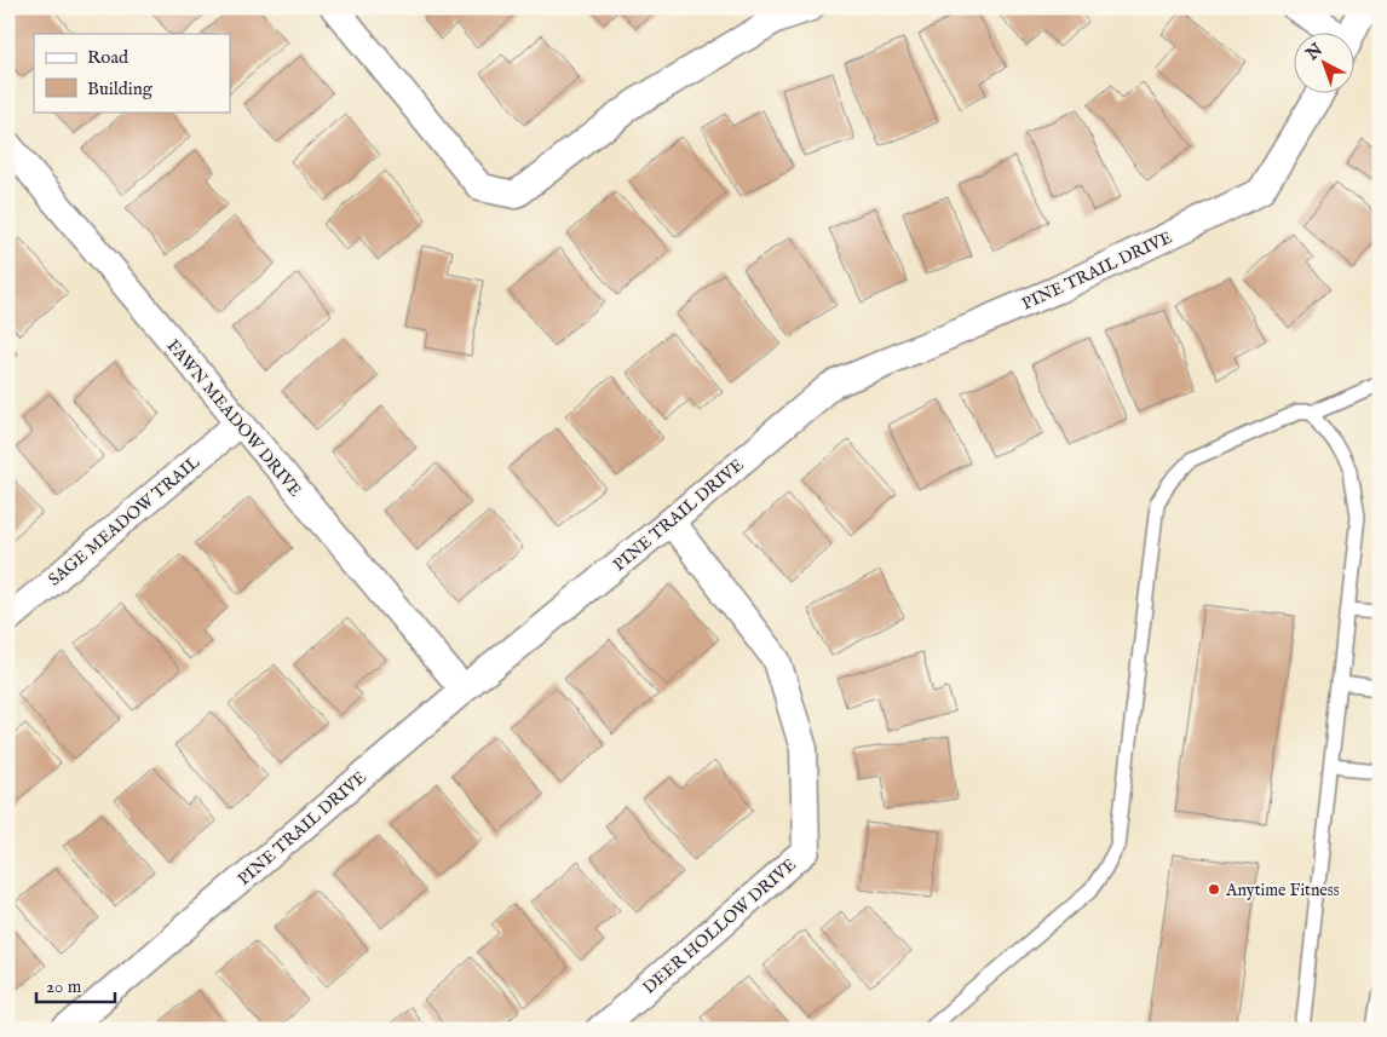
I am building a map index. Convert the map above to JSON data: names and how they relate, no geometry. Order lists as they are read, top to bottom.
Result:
{
  "streets": {
    "street": [
      "PINE TRAIL DRIVE",
      "FAWN MEADOW DRIVE",
      "SAGE MEADOW TRAIL",
      "DEER HOLLOW DRIVE"
    ]
  },
  "crossings": [
    ["PINE TRAIL DRIVE", "FAWN MEADOW DRIVE"],
    ["PINE TRAIL DRIVE", "DEER HOLLOW DRIVE"],
    ["FAWN MEADOW DRIVE", "SAGE MEADOW TRAIL"]
  ],
  "places": ["Anytime Fitness"],
  "legend": ["Road", "Building"],
  "scale_bar": "20 m",
  "north": "top left"
}
